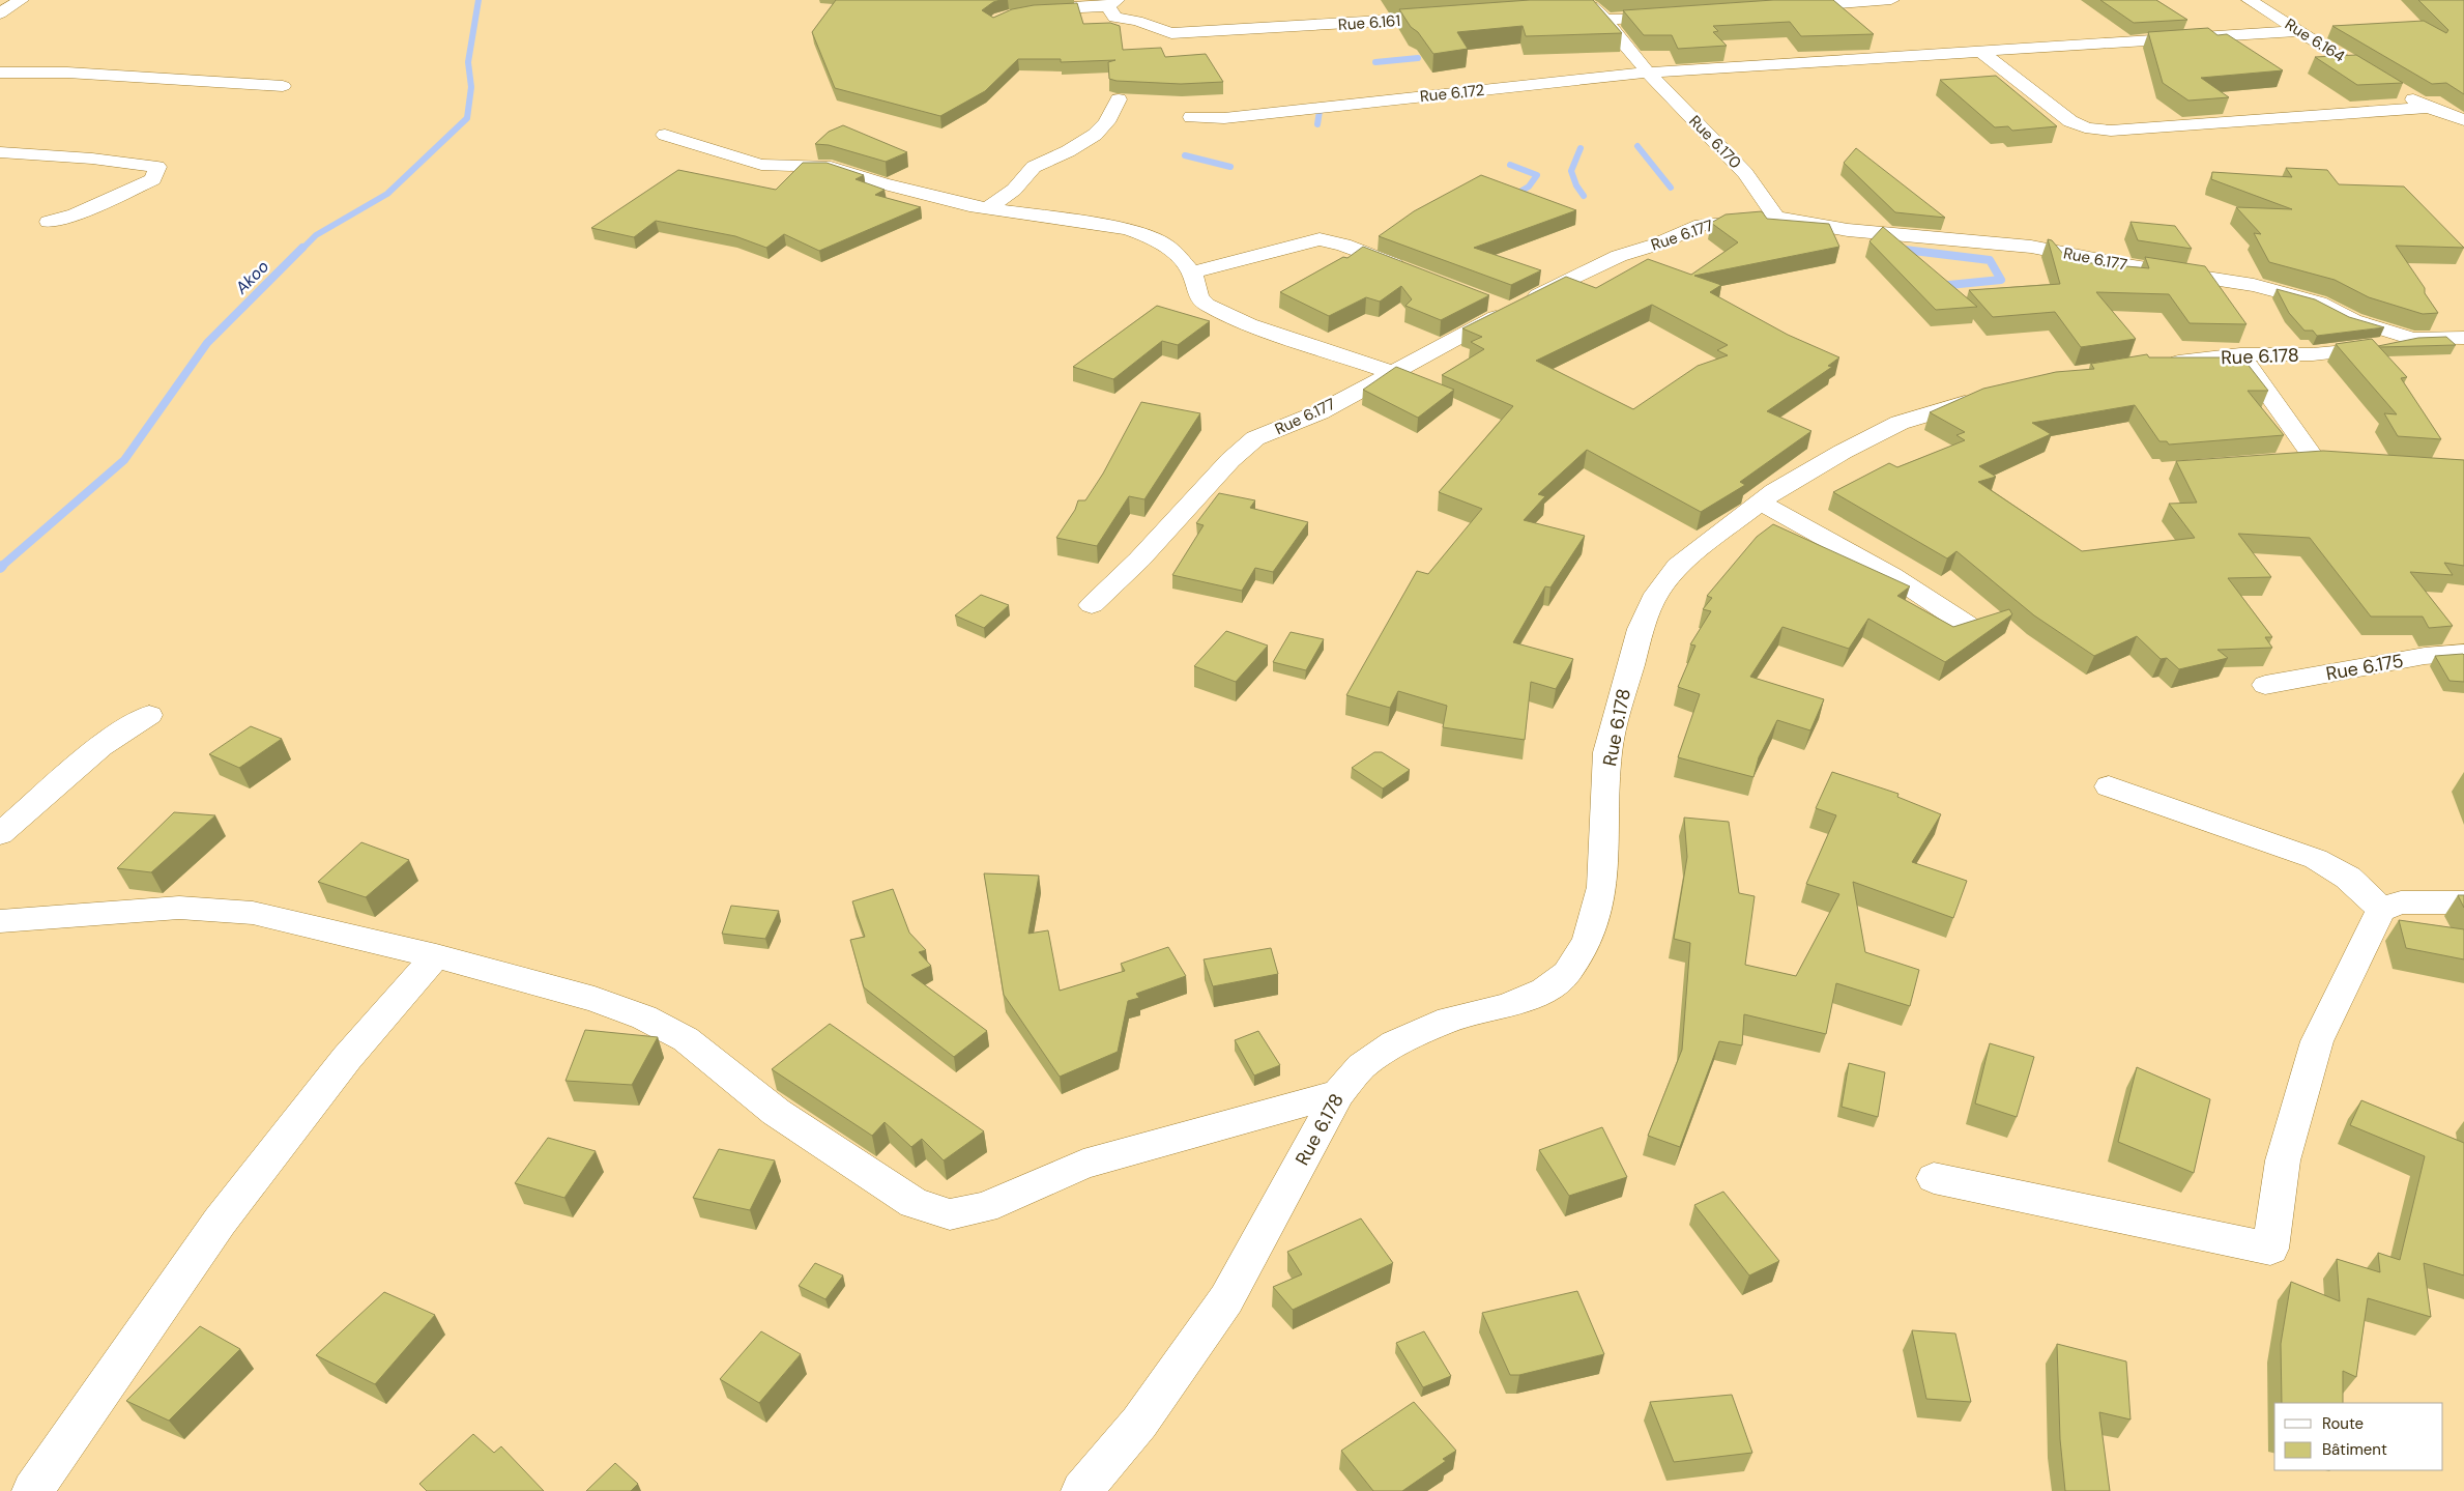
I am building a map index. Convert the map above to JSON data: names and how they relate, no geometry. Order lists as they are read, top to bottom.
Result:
{
  "streets": {
    "street": [
      "Rue 6.161",
      "Rue 6.164",
      "Rue 6.172",
      "Rue 6.170",
      "Rue 6.177",
      "Rue 6.178",
      "Rue 6.175"
    ]
  },
  "crossings": [
    ["Rue 6.164", "Rue 6.172"],
    ["Rue 6.172", "Rue 6.170"],
    ["Rue 6.170", "Rue 6.177"],
    ["Rue 6.177", "Rue 6.178"]
  ],
  "water": ["Akoo"],
  "legend": ["Route", "Bâtiment"]
}
